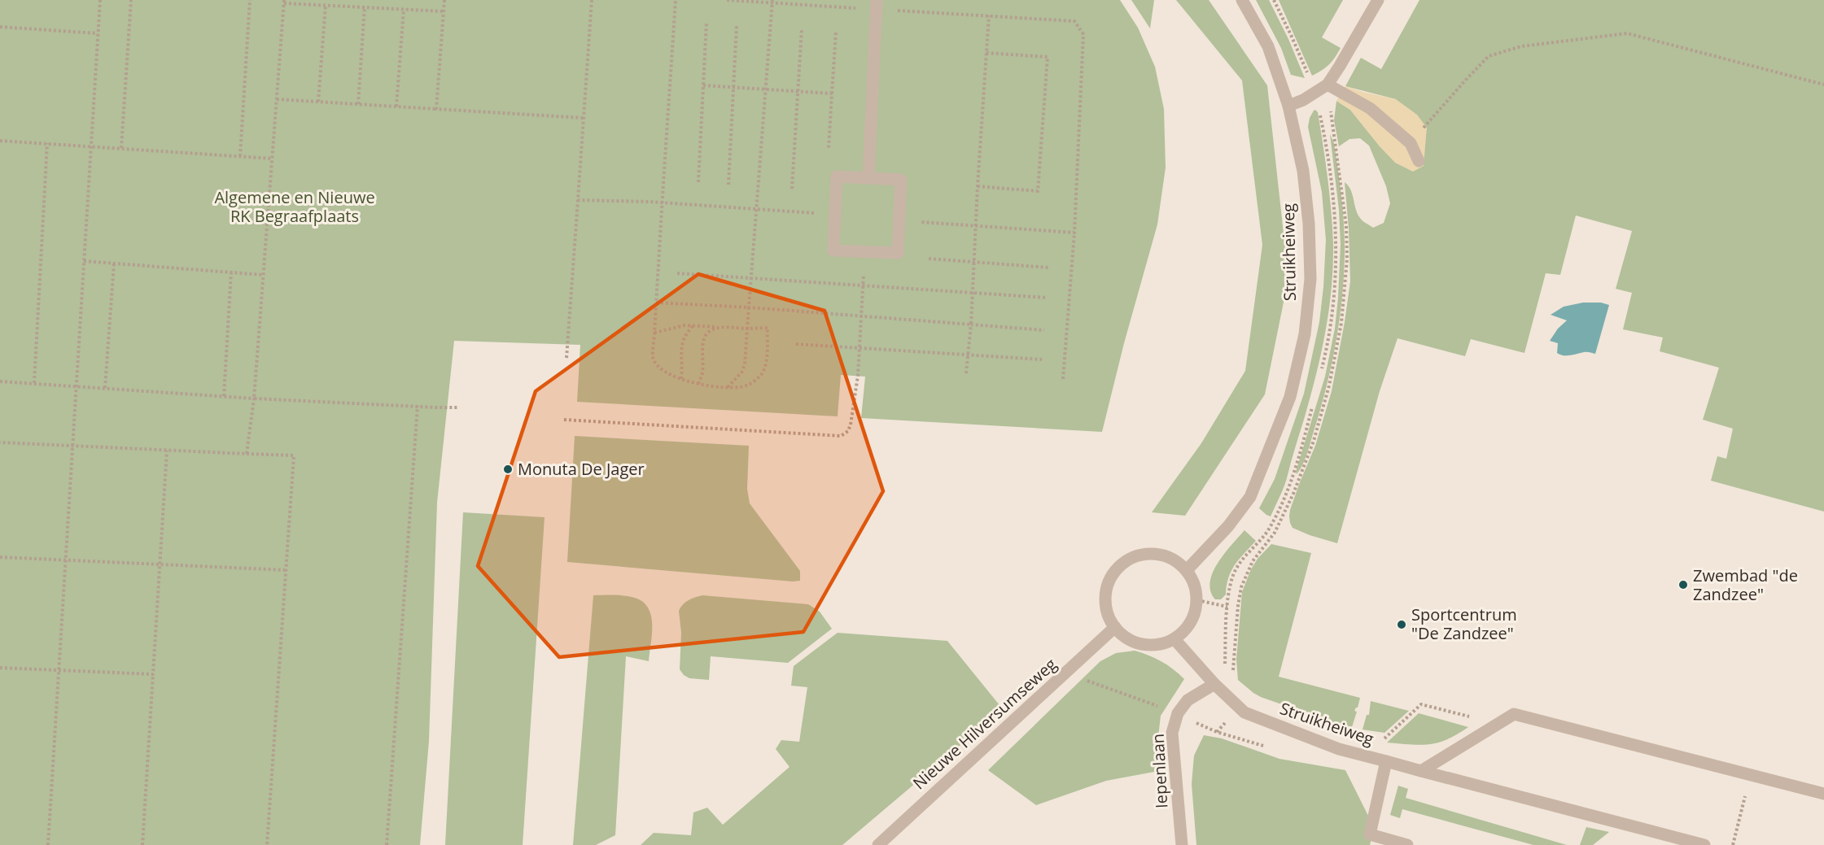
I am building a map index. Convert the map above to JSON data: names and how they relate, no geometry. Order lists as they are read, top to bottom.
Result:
{
  "streets": {
    "street": ["Struikheiweg", "Nieuwe Hilversumseweg", "Iepenlaan"]
  },
  "crossings": [
    ["Struikheiweg", "Nieuwe Hilversumseweg"],
    ["Struikheiweg", "Iepenlaan"]
  ],
  "parks": ["Algemene en Nieuwe RK Begraafplaats"],
  "places": ["Monuta De Jager", "Zwembad \"de Zandzee\"", "Sportcentrum \"De Zandzee\""]
}
